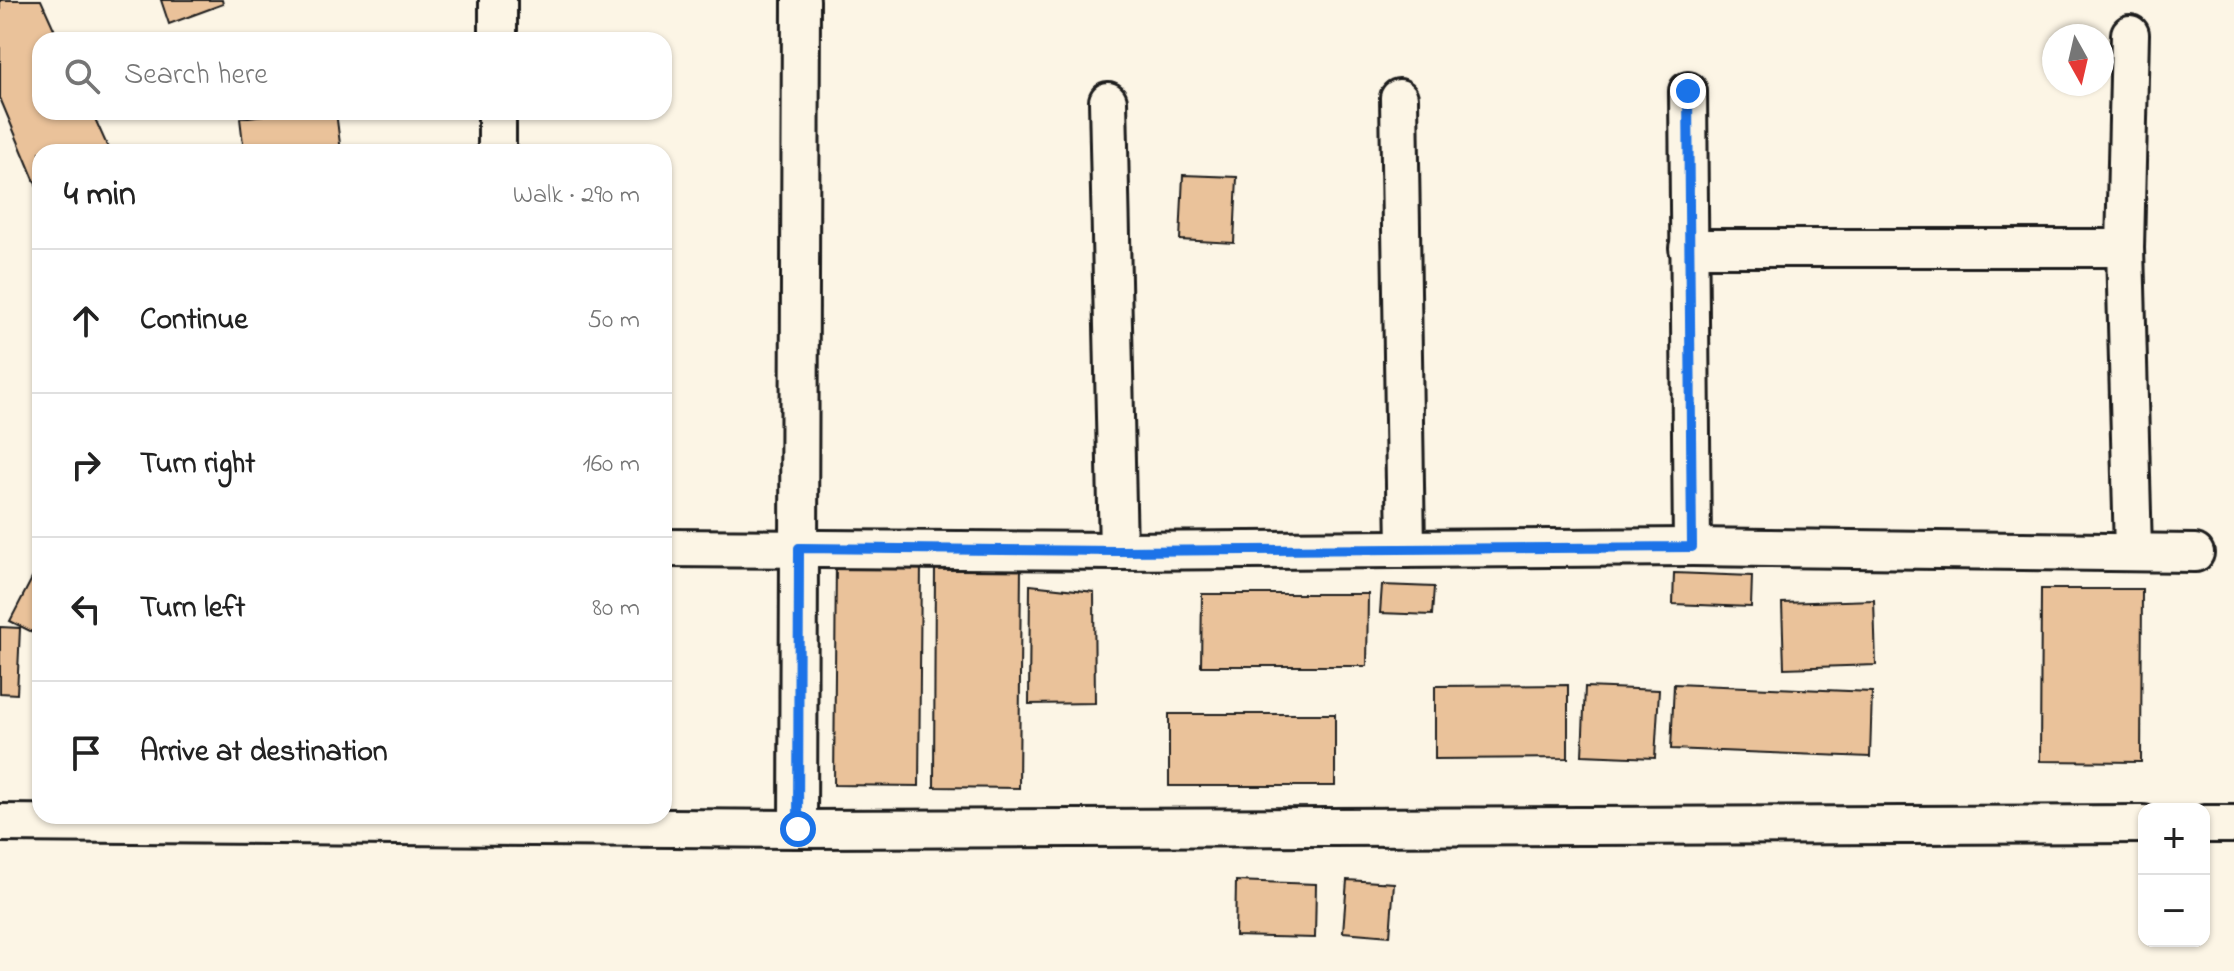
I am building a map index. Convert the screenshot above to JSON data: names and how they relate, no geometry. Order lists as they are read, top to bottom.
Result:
{
  "north": "bottom",
  "page": {
    "search": "Search here",
    "heading": ["4 min", "Walk · 290 m"],
    "list": [
      ["Continue", "50 m"],
      ["Turn right", "160 m"],
      ["Turn left", "80 m"],
      "Arrive at destination"
    ],
    "map_buttons": ["+", "−"]
  }
}
